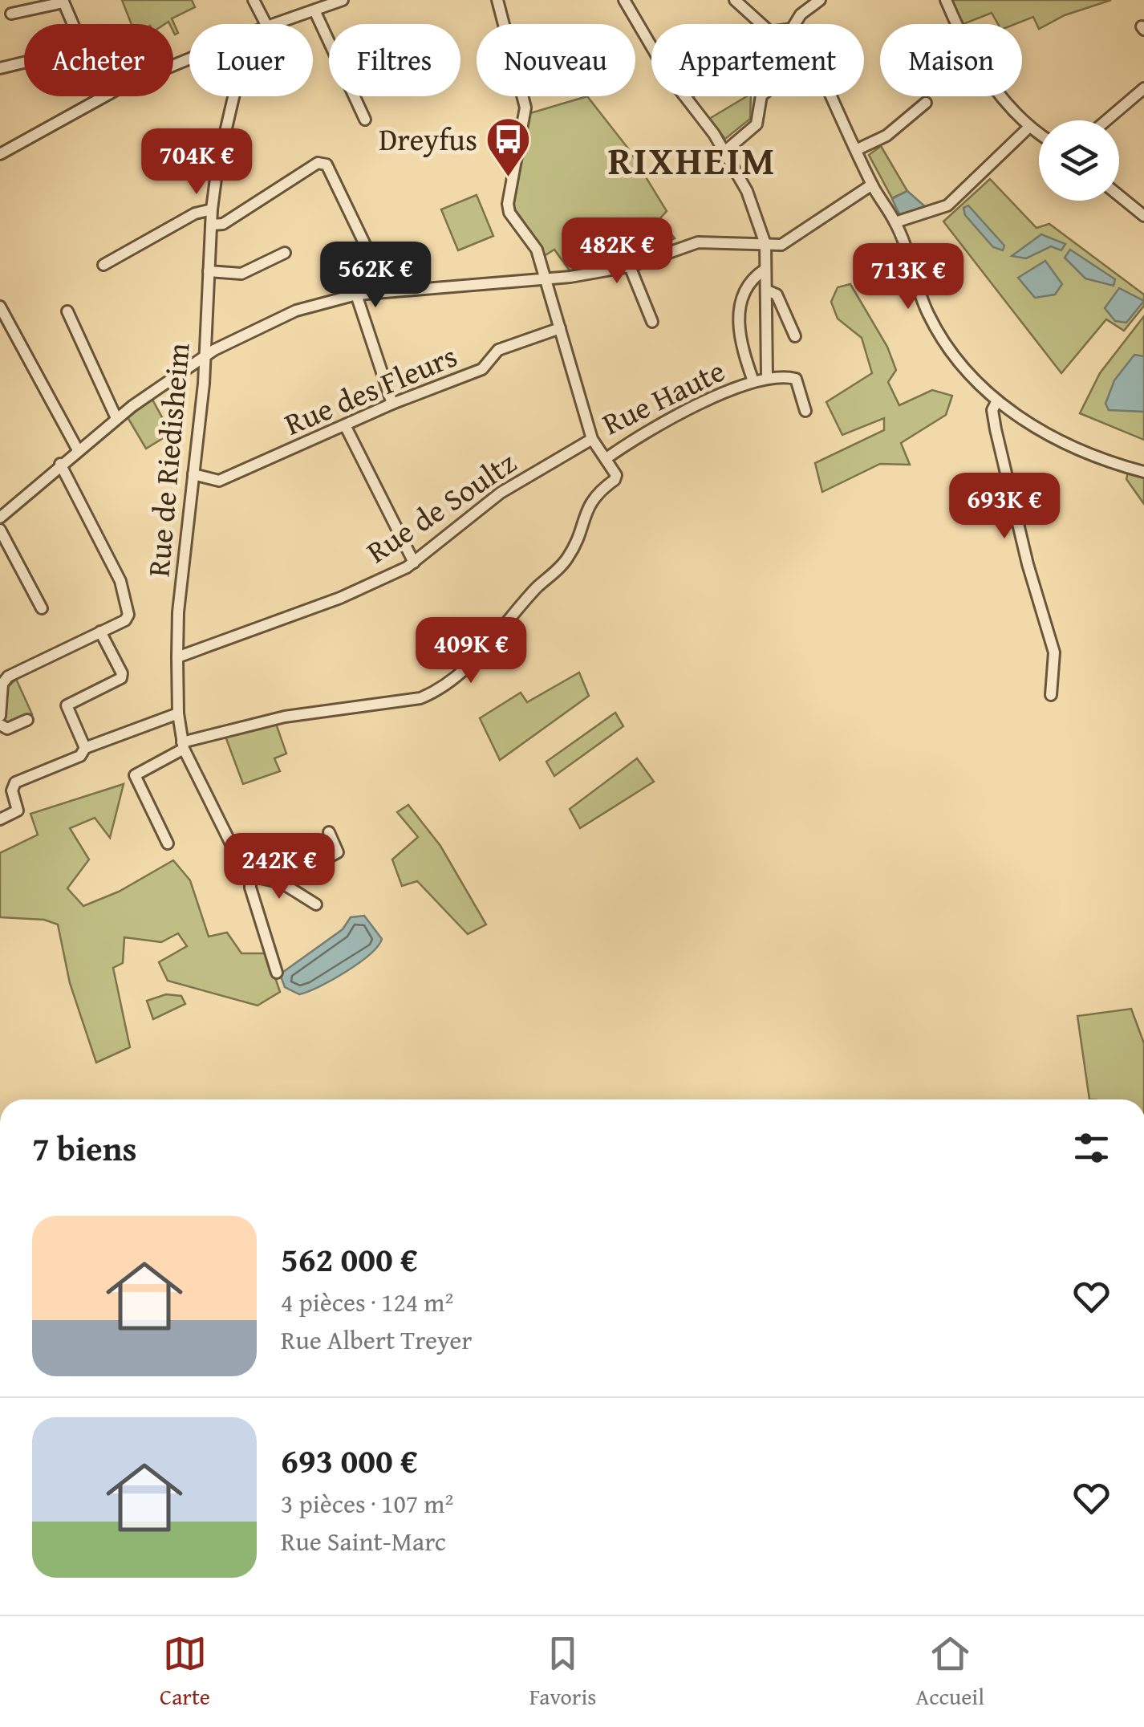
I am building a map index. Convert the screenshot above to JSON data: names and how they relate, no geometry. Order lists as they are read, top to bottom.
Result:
{
  "streets": {
    "street": [
      "Rue des Fleurs",
      "Rue Haute",
      "Rue de Riedisheim",
      "Rue de Soultz"
    ]
  },
  "crossings": [
    ["Rue des Fleurs", "Rue Haute"],
    ["Rue des Fleurs", "Rue de Riedisheim"],
    ["Rue Haute", "Rue de Soultz"],
    ["Rue de Riedisheim", "Rue de Soultz"]
  ],
  "districts": ["RIXHEIM"],
  "places": {
    "bus stop": ["Dreyfus"]
  },
  "page": {
    "chip": [
      "Acheter",
      "Louer",
      "Filtres",
      "Nouveau",
      "Appartement",
      "Maison"
    ],
    "price": [
      "704K €",
      "482K €",
      "562K €",
      "713K €",
      "693K €",
      "409K €",
      "242K €"
    ],
    "heading": "7 biens",
    "list": [
      {
        "name": "562 000 €",
        "note": "4 pièces · 124 m² · Rue Albert Treyer"
      },
      {
        "name": "693 000 €",
        "note": "3 pièces · 107 m² · Rue Saint-Marc"
      }
    ],
    "tabs": ["Carte", "Favoris", "Accueil"]
  }
}
